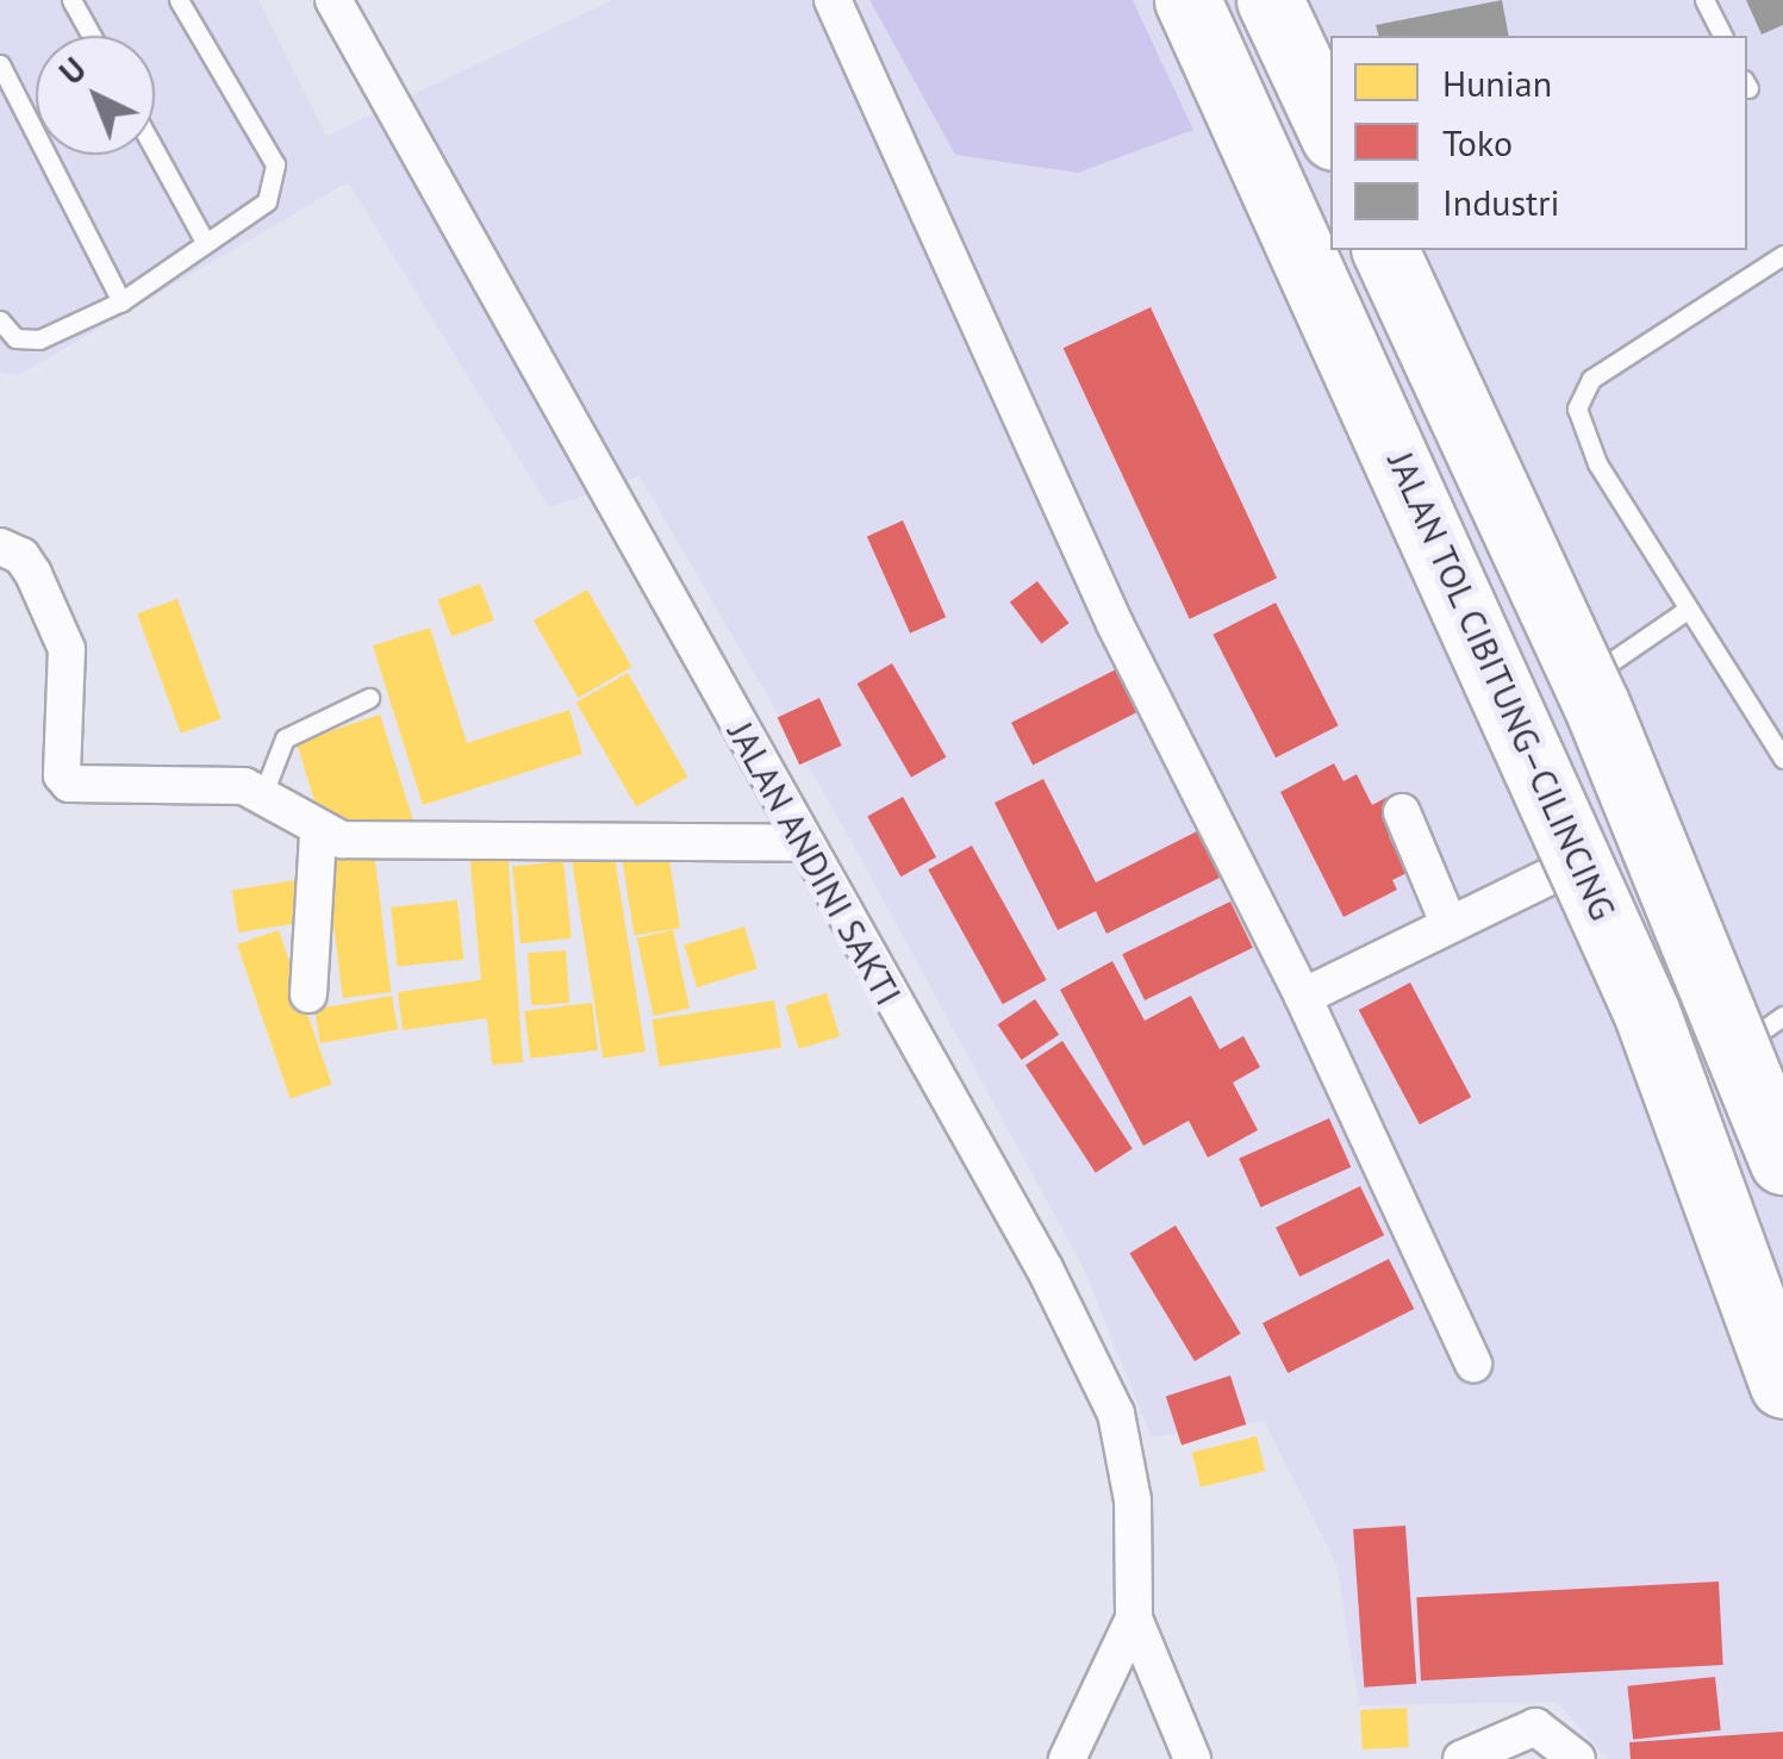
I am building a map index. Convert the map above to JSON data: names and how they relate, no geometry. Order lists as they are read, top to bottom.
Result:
{
  "streets": {
    "highway": ["JALAN TOL CIBITUNG–CILINCING"],
    "street": ["JALAN ANDINI SAKTI"]
  },
  "legend": ["Hunian", "Toko", "Industri"],
  "north": "top left"
}
